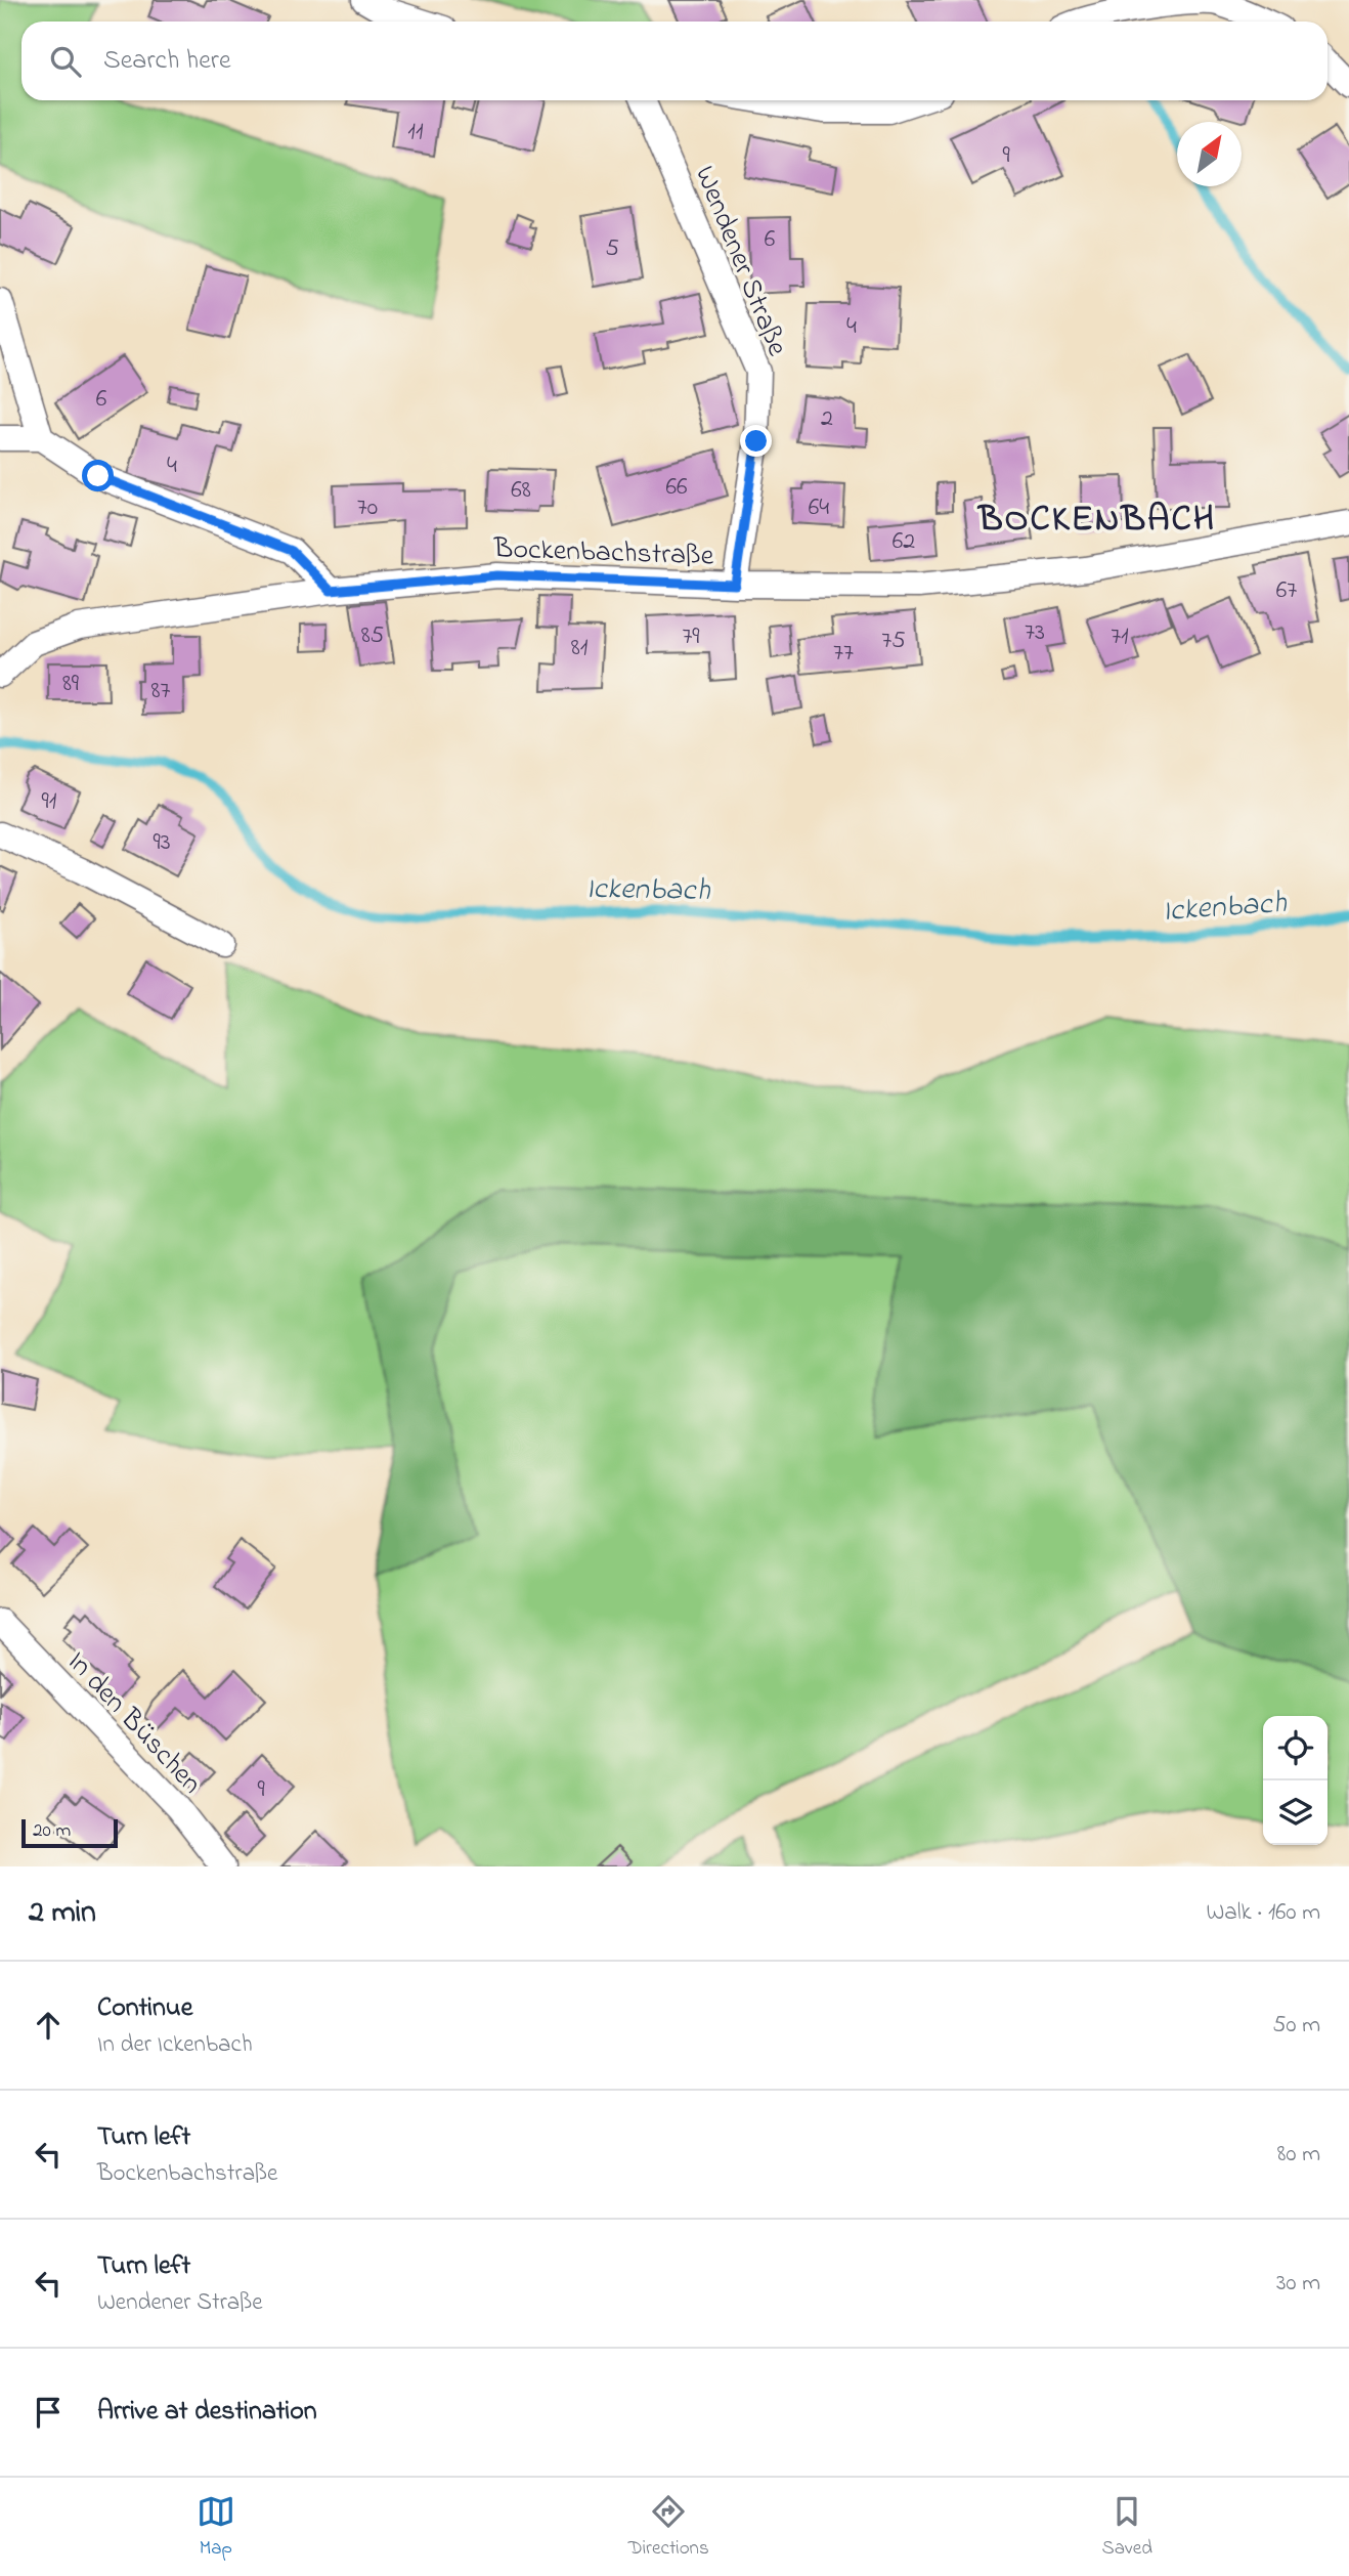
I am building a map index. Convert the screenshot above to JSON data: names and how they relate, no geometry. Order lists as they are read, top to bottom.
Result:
{
  "streets": {
    "street": ["Wendener Straße", "Bockenbachstraße", "In den Büschen"]
  },
  "crossings": [
    ["Wendener Straße", "Bockenbachstraße"]
  ],
  "districts": ["BOCKENBACH"],
  "water": ["Ickenbach"],
  "house_numbers": [
    "11",
    "9",
    "6",
    "5",
    "4",
    "6",
    "2",
    "4",
    "66",
    "68",
    "70",
    "64",
    "62",
    "67",
    "73",
    "85",
    "79",
    "71",
    "75",
    "81",
    "77",
    "89",
    "87",
    "91",
    "93",
    "9"
  ],
  "scale_bar": "20 m",
  "north": "top right",
  "page": {
    "search": "Search here",
    "scale": "20 m",
    "heading": ["2 min", "Walk · 160 m"],
    "list": [
      ["Continue", "In der Ickenbach", "50 m"],
      ["Turn left", "Bockenbachstraße", "80 m"],
      ["Turn left", "Wendener Straße", "30 m"],
      "Arrive at destination"
    ],
    "nav": ["Map", "Directions", "Saved"]
  }
}
